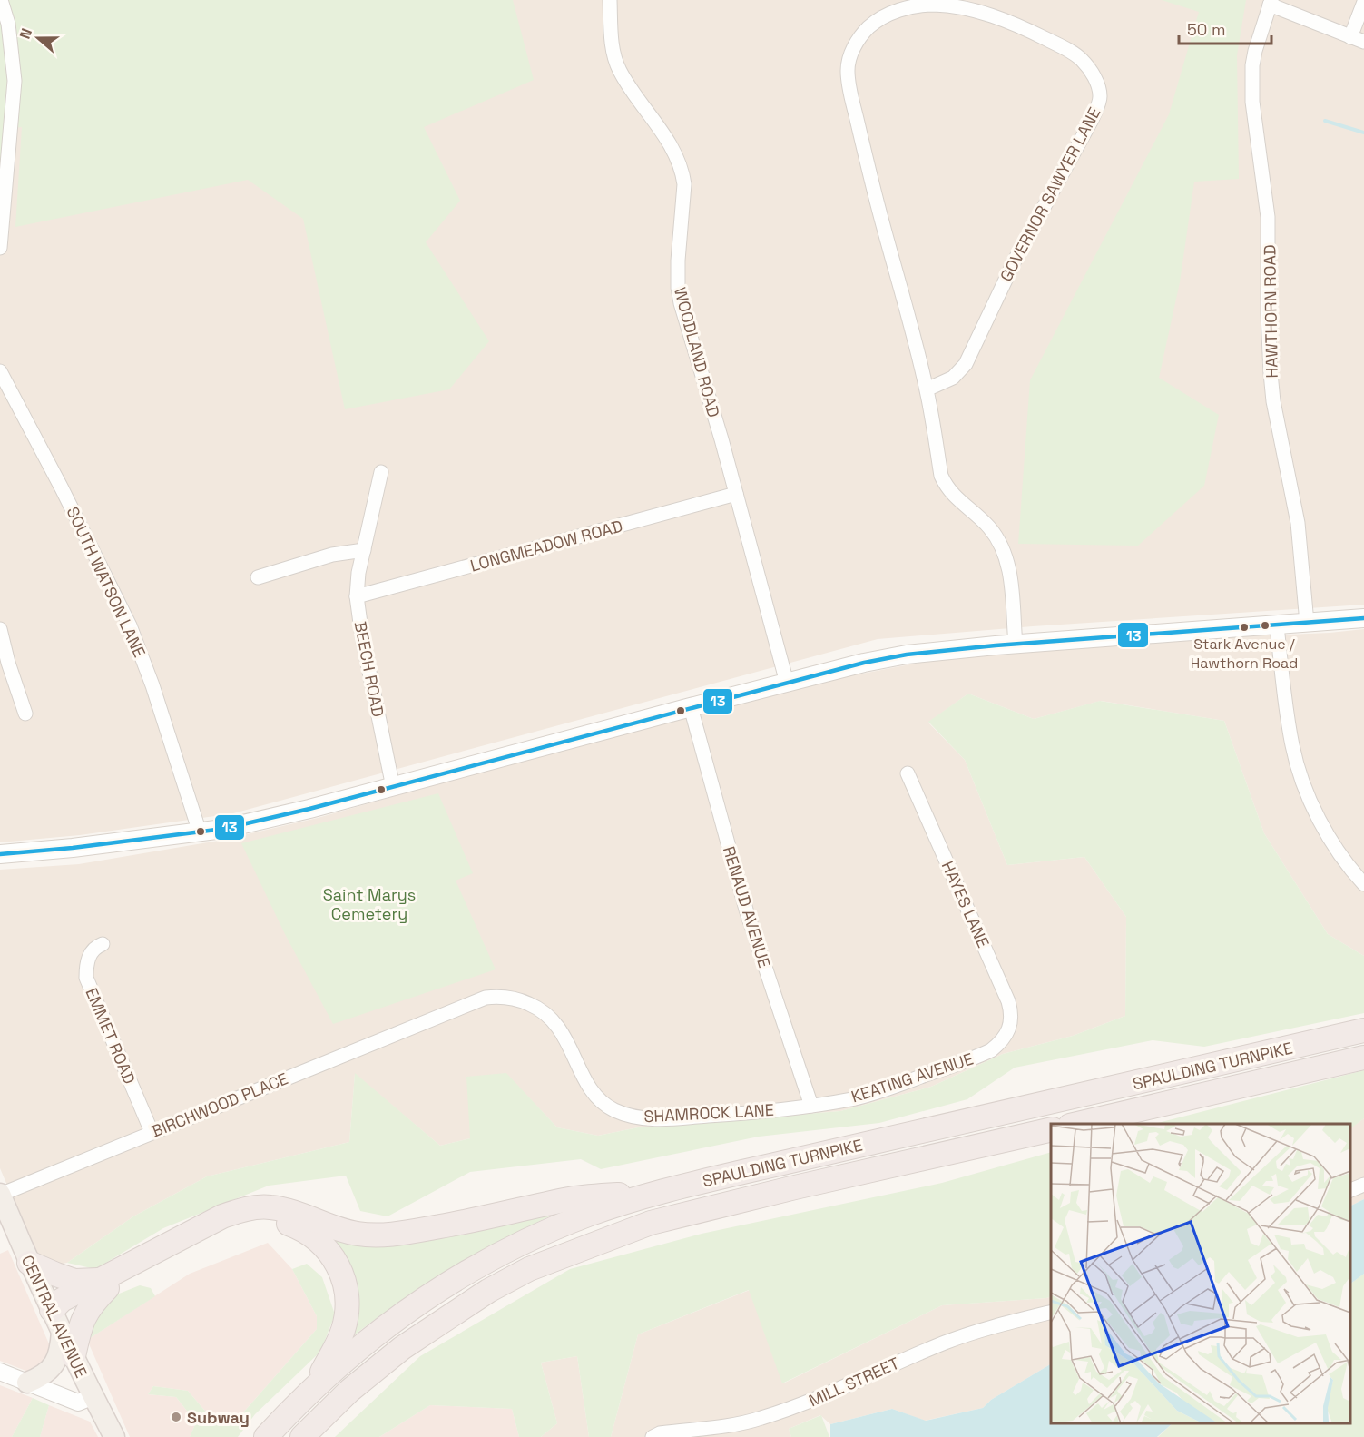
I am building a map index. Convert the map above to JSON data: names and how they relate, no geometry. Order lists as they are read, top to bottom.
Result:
{
  "streets": {
    "highway": ["SPAULDING TURNPIKE"],
    "main road": ["CENTRAL AVENUE"],
    "street": [
      "GOVERNOR SAWYER LANE",
      "HAWTHORN ROAD",
      "WOODLAND ROAD",
      "LONGMEADOW ROAD",
      "SOUTH WATSON LANE",
      "BEECH ROAD",
      "HAYES LANE",
      "RENAUD AVENUE",
      "EMMET ROAD",
      "KEATING AVENUE",
      "BIRCHWOOD PLACE",
      "SHAMROCK LANE",
      "MILL STREET"
    ]
  },
  "crossings": [
    ["WOODLAND ROAD", "LONGMEADOW ROAD"],
    ["LONGMEADOW ROAD", "BEECH ROAD"],
    ["HAYES LANE", "KEATING AVENUE"],
    ["RENAUD AVENUE", "KEATING AVENUE"],
    ["RENAUD AVENUE", "SHAMROCK LANE"],
    ["EMMET ROAD", "BIRCHWOOD PLACE"],
    ["KEATING AVENUE", "SHAMROCK LANE"],
    ["BIRCHWOOD PLACE", "SHAMROCK LANE"],
    ["BIRCHWOOD PLACE", "CENTRAL AVENUE"]
  ],
  "parks": ["Saint Marys Cemetery"],
  "places": ["Stark Avenue / Hawthorn Road", "Subway"],
  "lines": ["transit line 13"],
  "scale_bar": "50 m",
  "north": "left"
}
